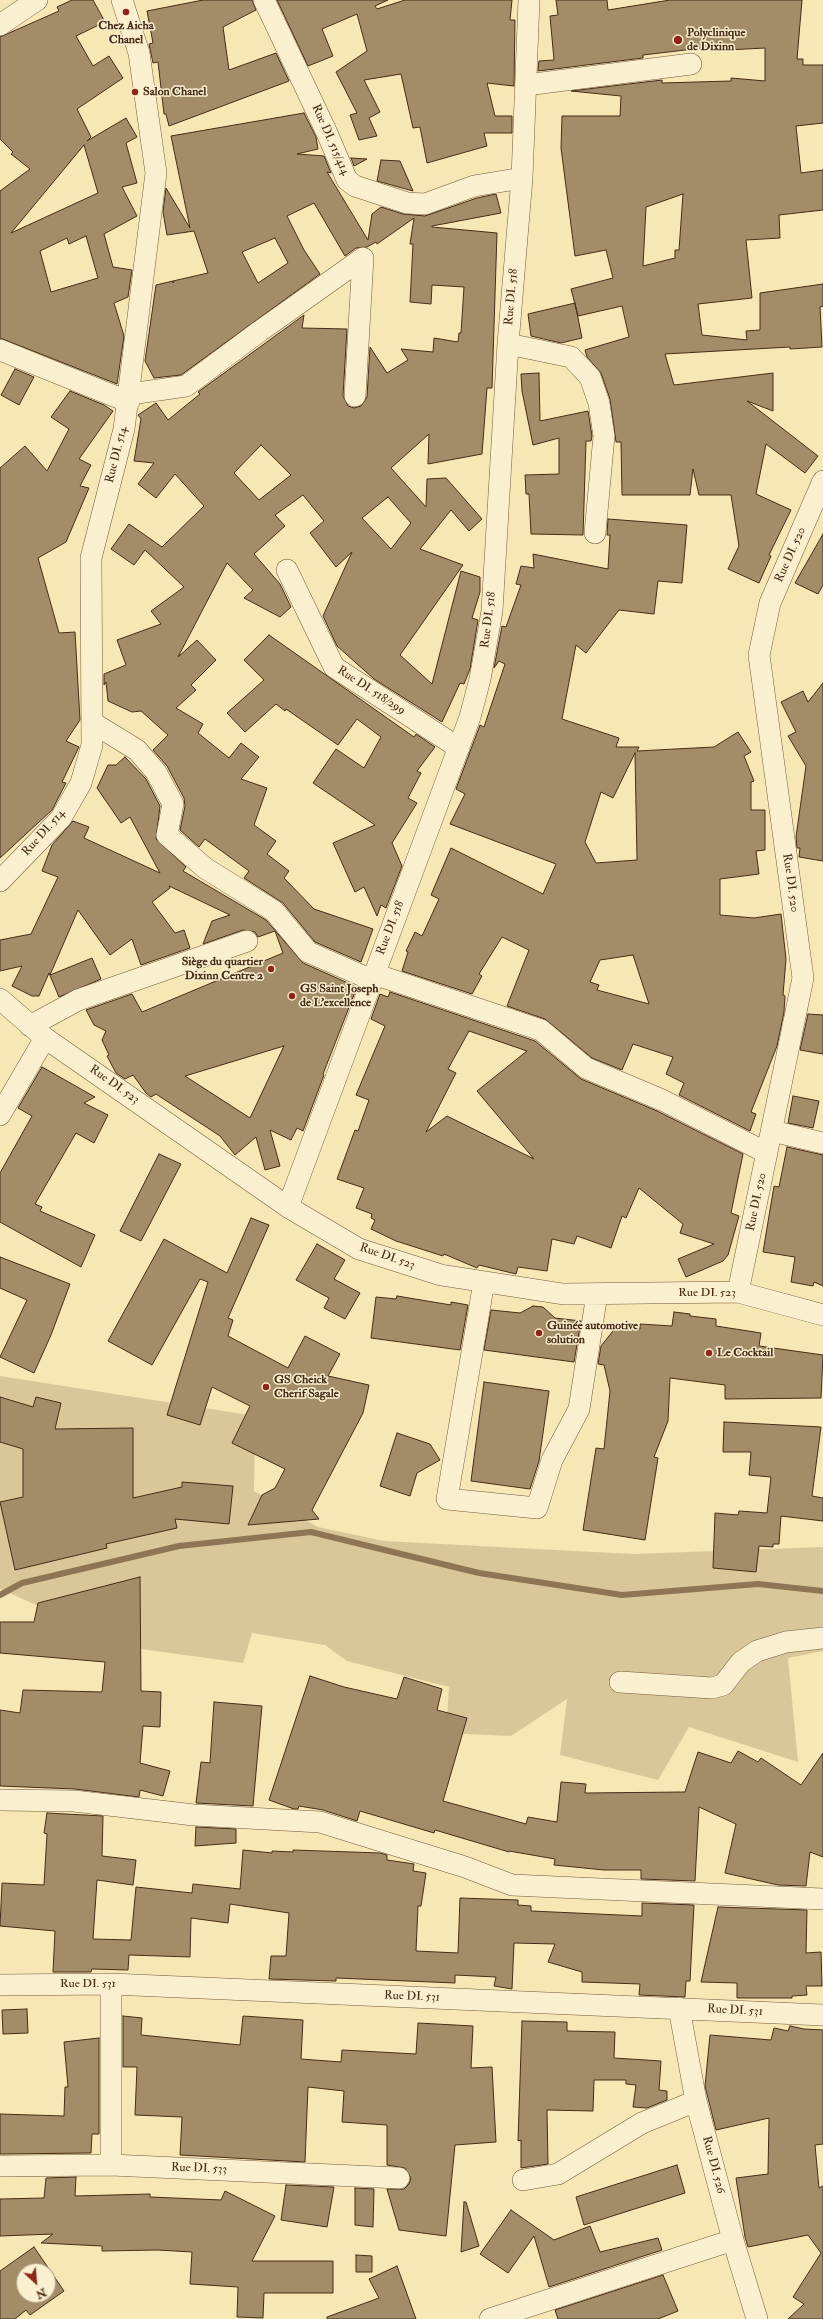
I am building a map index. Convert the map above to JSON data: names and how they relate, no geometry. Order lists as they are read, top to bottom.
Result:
{
  "streets": {
    "street": [
      "Rue DI. 515/414",
      "Rue DI. 518",
      "Rue DI. 514",
      "Rue DI. 520",
      "Rue DI. 518/299",
      "Rue DI. 523",
      "Rue DI. 531",
      "Rue DI. 526",
      "Rue DI. 533"
    ]
  },
  "crossings": [
    ["Rue DI. 515/414", "Rue DI. 518"],
    ["Rue DI. 518", "Rue DI. 518/299"],
    ["Rue DI. 518", "Rue DI. 523"],
    ["Rue DI. 520", "Rue DI. 523"],
    ["Rue DI. 531", "Rue DI. 526"]
  ],
  "places": [
    "Chez Aicha Chanel",
    "Polyclinique de Dixinn",
    "Salon Chanel",
    "Siège du quartier Dixinn Centre 2",
    "GS Saint Joseph de L'excellence",
    "Guinée automotive solution",
    "Le Cocktail",
    "GS Cheick Cherif Sagale"
  ],
  "north": "bottom right"
}
